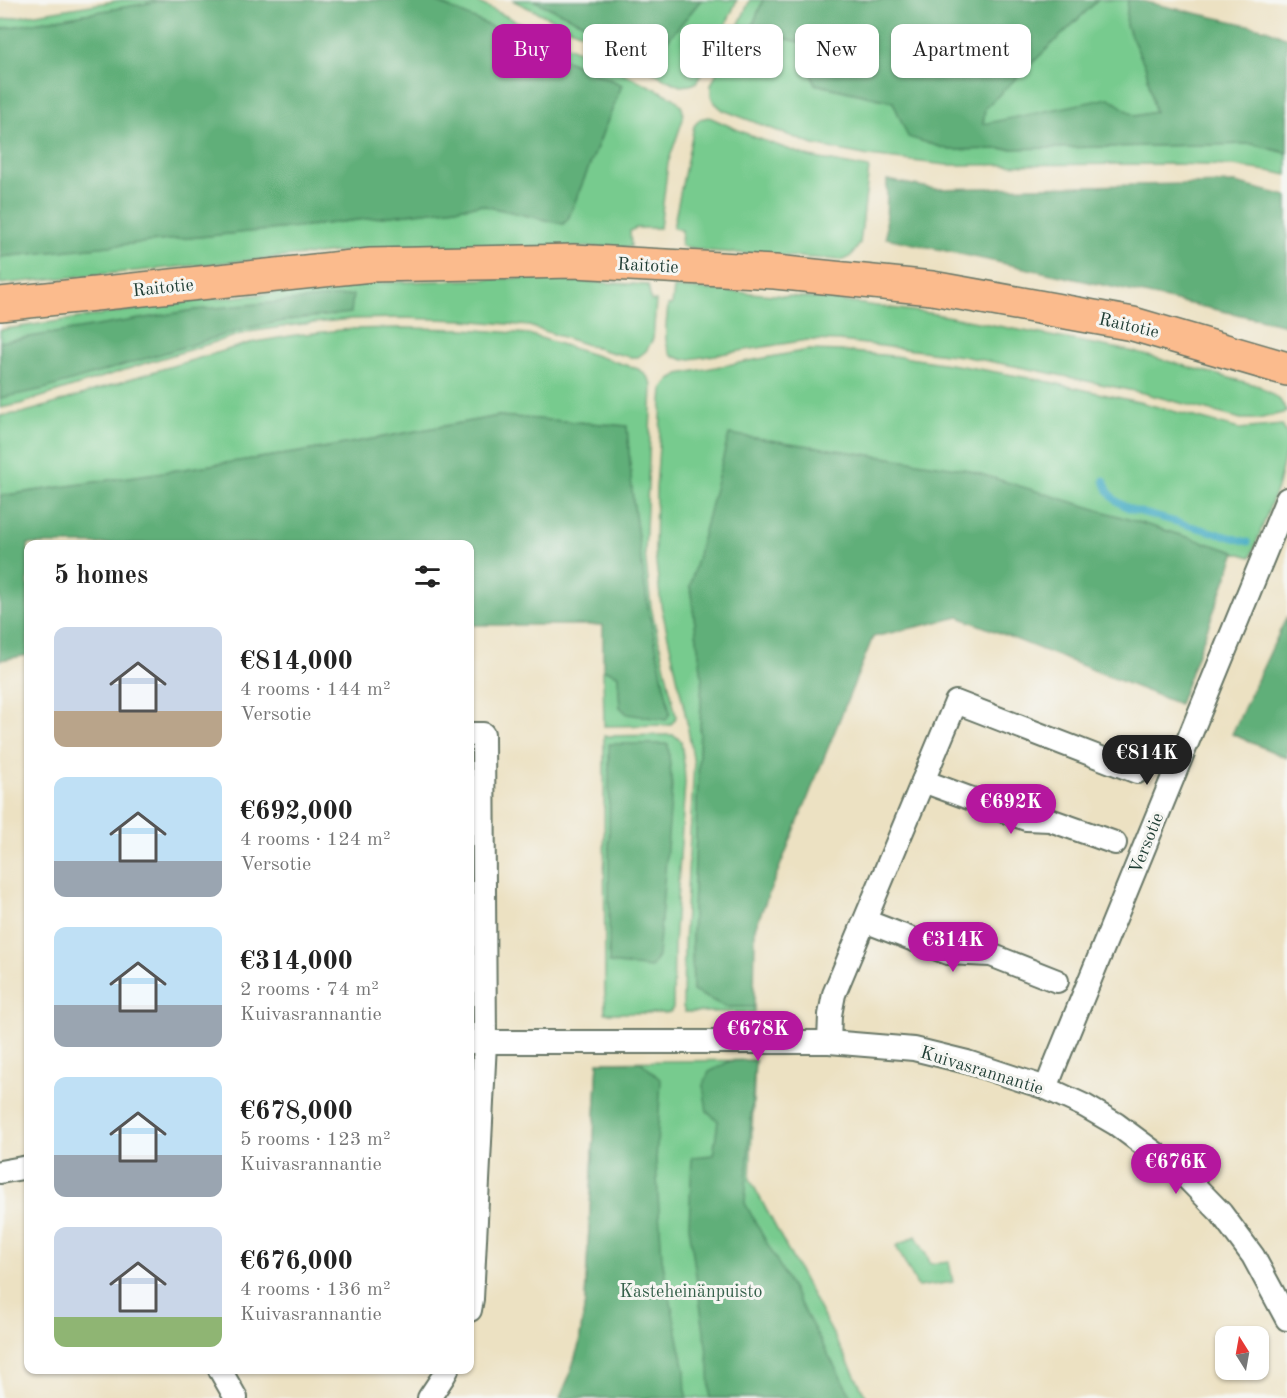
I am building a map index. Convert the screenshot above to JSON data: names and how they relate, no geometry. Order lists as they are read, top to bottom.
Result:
{
  "streets": {
    "main road": ["Raitotie"],
    "street": ["Versotie", "Kuivasrannantie"]
  },
  "crossings": [
    ["Versotie", "Kuivasrannantie"]
  ],
  "parks": ["Kasteheinänpuisto"],
  "north": "top",
  "page": {
    "chip": [
      "Buy",
      "Rent",
      "Filters",
      "New",
      "Apartment"
    ],
    "heading": "5 homes",
    "list": [
      {
        "name": "€814,000",
        "note": "4 rooms · 144 m² · Versotie"
      },
      {
        "name": "€692,000",
        "note": "4 rooms · 124 m² · Versotie"
      },
      {
        "name": "€314,000",
        "note": "2 rooms · 74 m² · Kuivasrannantie"
      },
      {
        "name": "€678,000",
        "note": "5 rooms · 123 m² · Kuivasrannantie"
      },
      {
        "name": "€676,000",
        "note": "4 rooms · 136 m² · Kuivasrannantie"
      }
    ],
    "price": [
      "€814K",
      "€692K",
      "€314K",
      "€678K",
      "€676K"
    ]
  }
}
